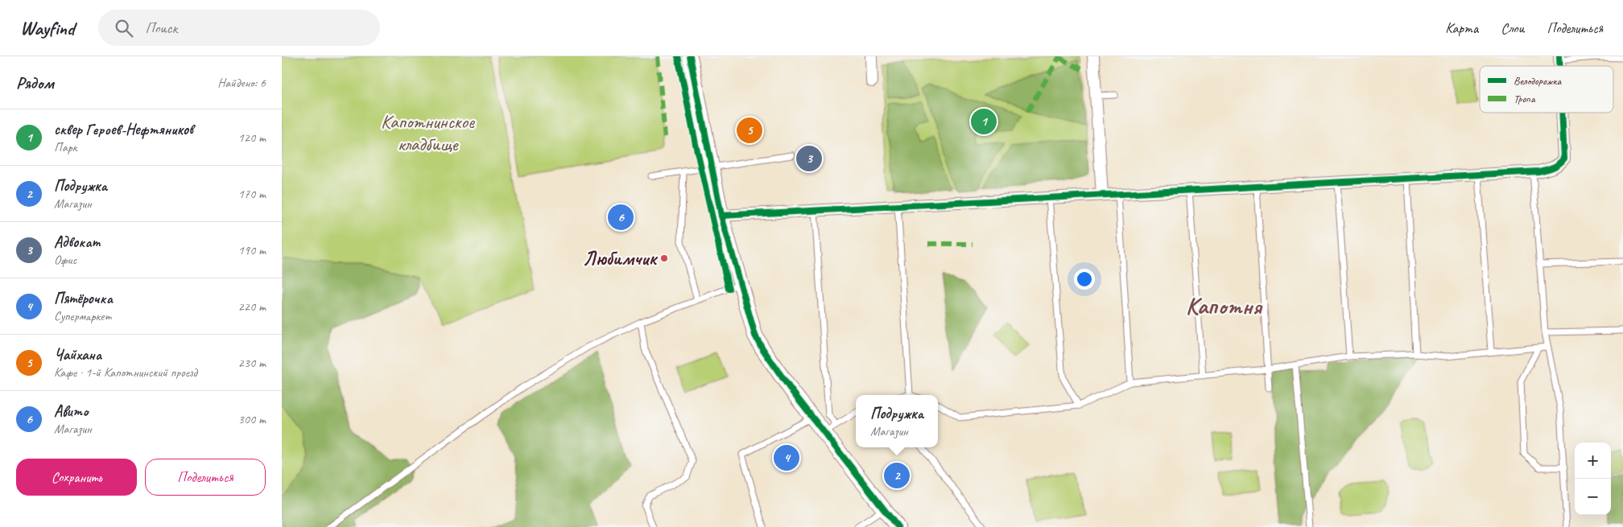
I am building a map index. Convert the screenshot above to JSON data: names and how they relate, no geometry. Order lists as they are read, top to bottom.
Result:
{
  "districts": ["Капотня"],
  "parks": ["Капотнинское кладбище"],
  "places": ["Любимчик"],
  "legend": ["Велодорожка", "Тропа"],
  "page": {
    "header": "Wayfind",
    "search": "Поиск",
    "nav": ["Карта", "Слои", "Поделиться"],
    "heading": ["Рядом", "Найдено: 6"],
    "pins": [
      "1",
      "5",
      "3",
      "6",
      "4",
      "2"
    ],
    "list": [
      {
        "mark": "1",
        "name": "сквер Героев-Нефтяников",
        "note": "Парк",
        "value": "120 m"
      },
      {
        "mark": "2",
        "name": "Подружка",
        "note": "Магазин",
        "value": "170 m"
      },
      {
        "mark": "3",
        "name": "Адвокат",
        "note": "Офис",
        "value": "190 m"
      },
      {
        "mark": "4",
        "name": "Пятёрочка",
        "note": "Супермаркет",
        "value": "220 m"
      },
      {
        "mark": "5",
        "name": "Чайхана",
        "note": "Кафе · 1-й Капотнинский проезд",
        "value": "230 m"
      },
      {
        "mark": "6",
        "name": "Авито",
        "note": "Магазин",
        "value": "300 m"
      }
    ],
    "popup": ["Подружка", "Магазин"],
    "map_buttons": ["+", "−"],
    "buttons": ["Сохранить", "Поделиться"]
  }
}
